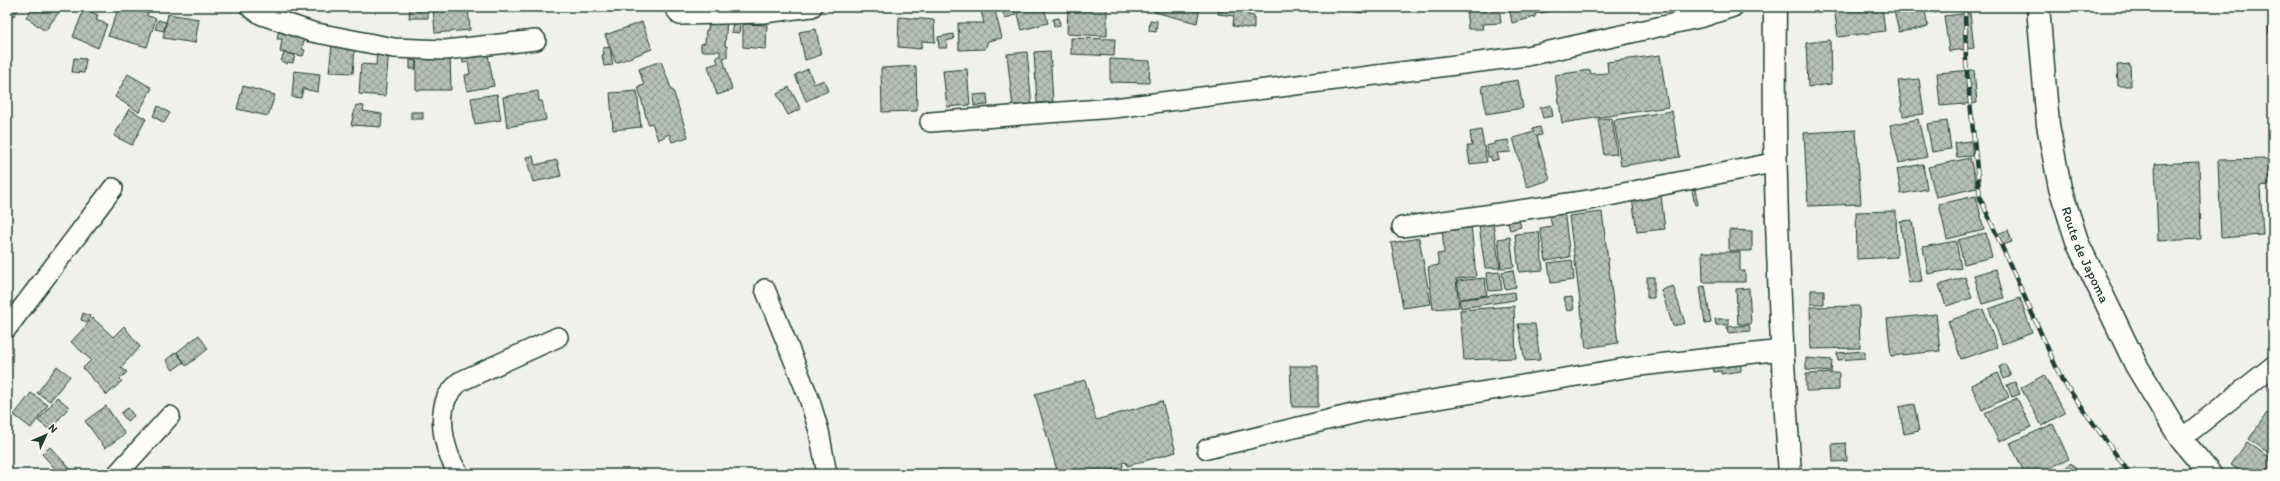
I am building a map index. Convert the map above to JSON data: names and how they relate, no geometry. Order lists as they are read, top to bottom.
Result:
{
  "streets": {
    "main road": ["Route de Japoma"]
  },
  "north": "top right"
}
